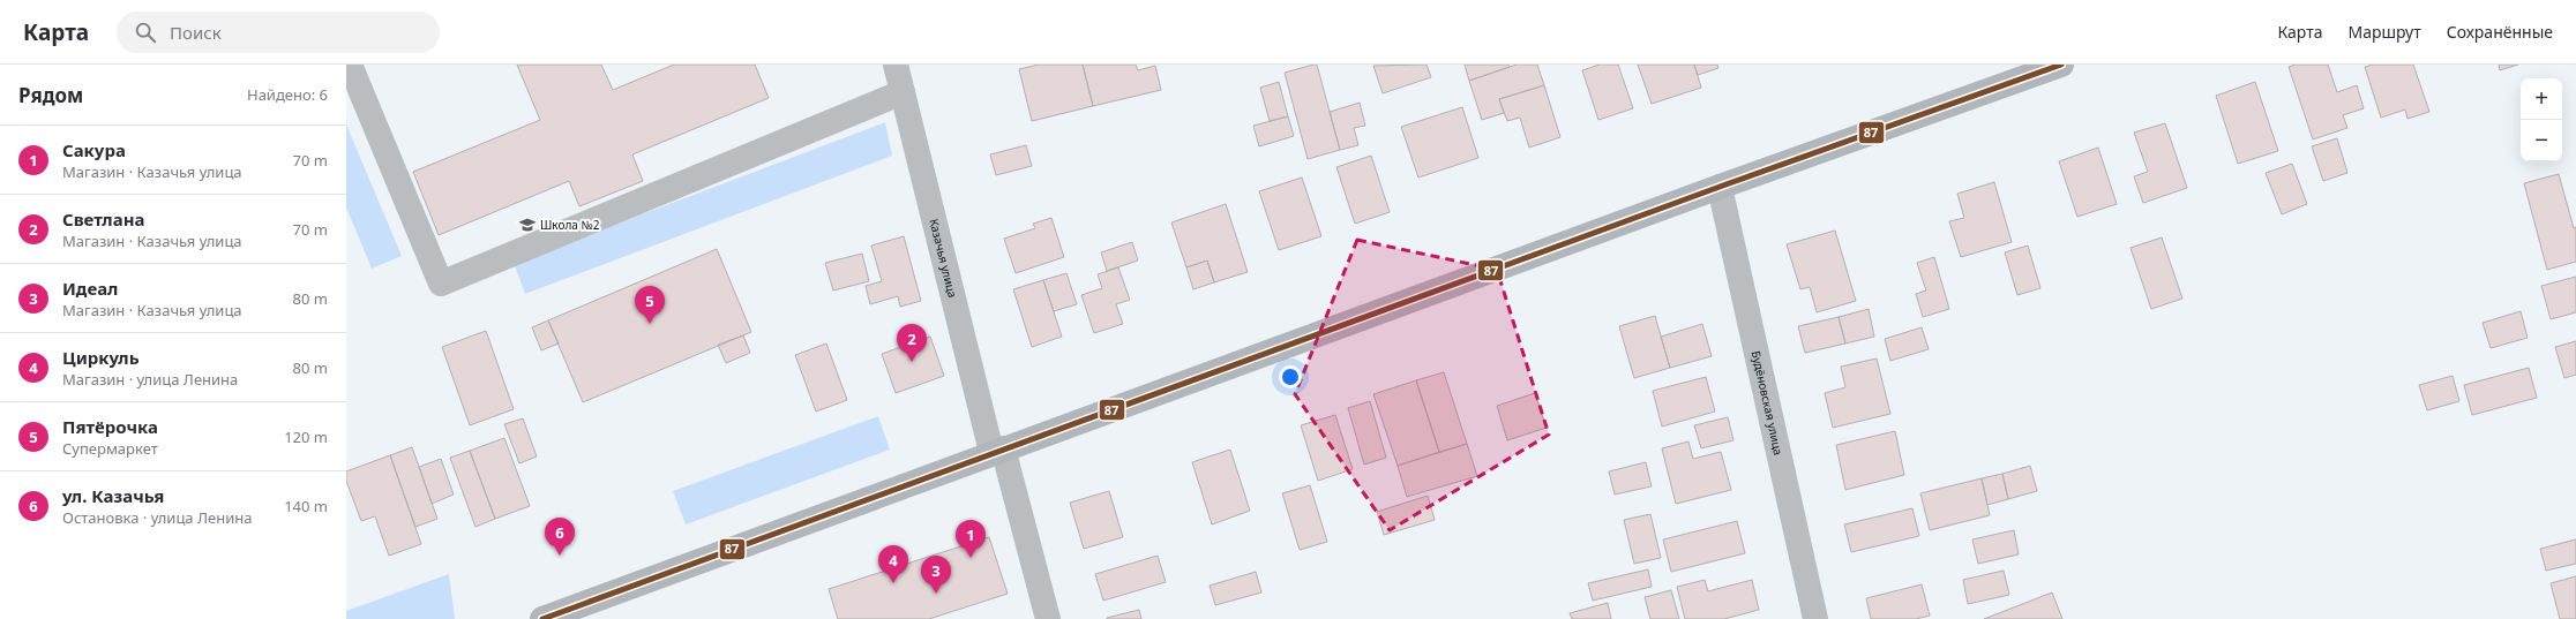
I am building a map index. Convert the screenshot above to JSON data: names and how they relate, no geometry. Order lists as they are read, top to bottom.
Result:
{
  "streets": {
    "street": ["Казачья улица", "Будёновская улица"]
  },
  "places": {
    "school or university": ["Школа №2"]
  },
  "lines": ["transit line 87"],
  "page": {
    "header": "Карта",
    "search": "Поиск",
    "nav": ["Карта", "Маршрут", "Сохранённые"],
    "heading": ["Рядом", "Найдено: 6"],
    "map_buttons": ["+", "−"],
    "list": [
      {
        "mark": "1",
        "name": "Сакура",
        "note": "Магазин · Казачья улица",
        "value": "70 m"
      },
      {
        "mark": "2",
        "name": "Светлана",
        "note": "Магазин · Казачья улица",
        "value": "70 m"
      },
      {
        "mark": "3",
        "name": "Идеал",
        "note": "Магазин · Казачья улица",
        "value": "80 m"
      },
      {
        "mark": "4",
        "name": "Циркуль",
        "note": "Магазин · улица Ленина",
        "value": "80 m"
      },
      {
        "mark": "5",
        "name": "Пятёрочка",
        "note": "Супермаркет",
        "value": "120 m"
      },
      {
        "mark": "6",
        "name": "ул. Казачья",
        "note": "Остановка · улица Ленина",
        "value": "140 m"
      }
    ],
    "pins": [
      "5",
      "2",
      "6",
      "1",
      "4",
      "3"
    ]
  }
}
